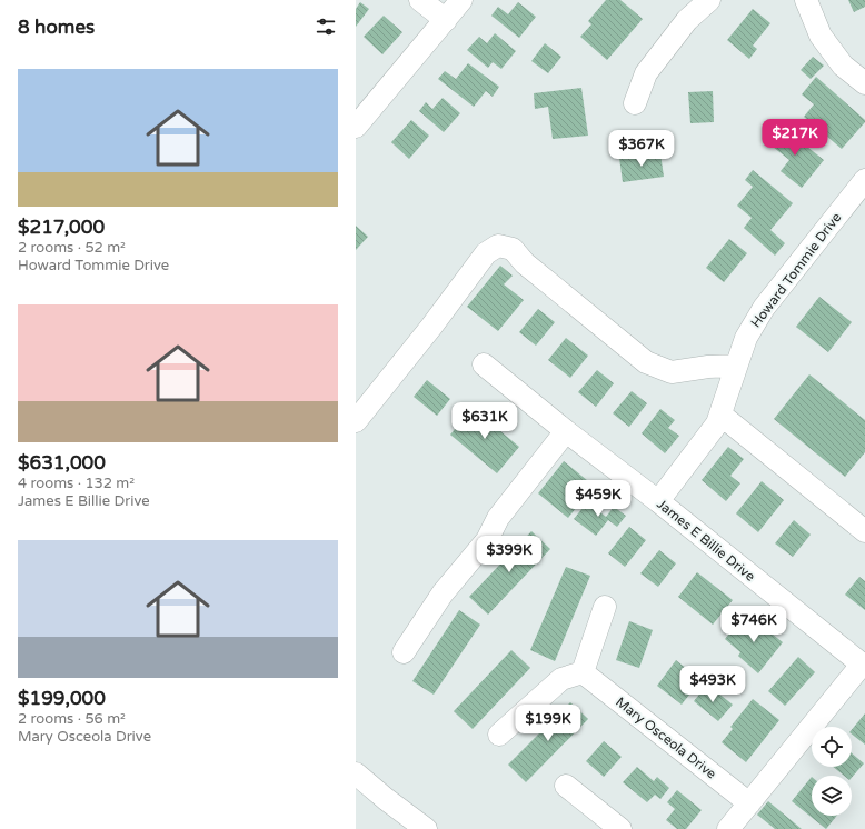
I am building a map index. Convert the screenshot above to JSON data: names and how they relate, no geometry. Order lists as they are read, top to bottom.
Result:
{
  "streets": {
    "street": ["Howard Tommie Drive", "James E Billie Drive", "Mary Osceola Drive"]
  },
  "crossings": [
    ["Howard Tommie Drive", "James E Billie Drive"]
  ],
  "page": {
    "heading": "8 homes",
    "list": [
      {
        "name": "$217,000",
        "note": "2 rooms · 52 m² · Howard Tommie Drive"
      },
      {
        "name": "$631,000",
        "note": "4 rooms · 132 m² · James E Billie Drive"
      },
      {
        "name": "$199,000",
        "note": "2 rooms · 56 m² · Mary Osceola Drive"
      }
    ],
    "price": [
      "$217K",
      "$367K",
      "$631K",
      "$459K",
      "$399K",
      "$746K",
      "$493K",
      "$199K"
    ]
  }
}
